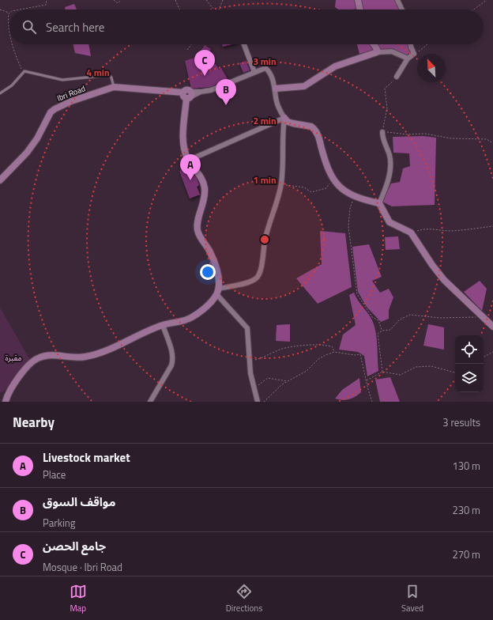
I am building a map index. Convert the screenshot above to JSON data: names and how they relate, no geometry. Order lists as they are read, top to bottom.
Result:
{
  "streets": {
    "street": ["Ibri Road"]
  },
  "parks": ["مقبرة"],
  "north": "top left",
  "page": {
    "search": "Search here",
    "pins": ["C", "B", "A"],
    "heading": ["Nearby", "3 results"],
    "list": [
      {
        "mark": "A",
        "name": "Livestock market",
        "note": "Place",
        "value": "130 m"
      },
      {
        "mark": "B",
        "name": "مواقف السوق",
        "note": "Parking",
        "value": "230 m"
      },
      {
        "mark": "C",
        "name": "جامع الحصن",
        "note": "Mosque · Ibri Road",
        "value": "270 m"
      }
    ],
    "nav": ["Map", "Directions", "Saved"]
  },
  "rings": [
    "3 min",
    "4 min",
    "2 min",
    "1 min"
  ]
}
